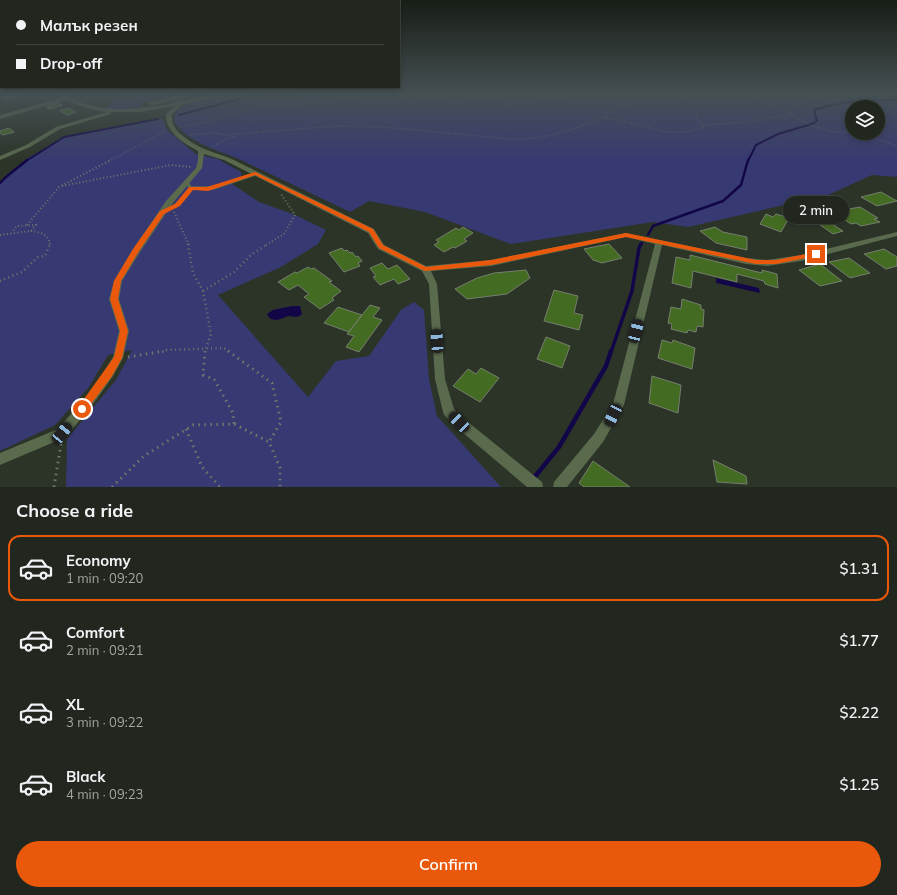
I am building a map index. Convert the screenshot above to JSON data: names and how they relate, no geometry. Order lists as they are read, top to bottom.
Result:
{
  "page": {
    "banner": ["Малък резен", "Drop-off"],
    "bubble": "2 min",
    "heading": "Choose a ride",
    "list": [
      {
        "name": "Economy",
        "note": "1 min · 09:20",
        "value": "$1.31"
      },
      {
        "name": "Comfort",
        "note": "2 min · 09:21",
        "value": "$1.77"
      },
      {
        "name": "XL",
        "note": "3 min · 09:22",
        "value": "$2.22"
      },
      {
        "name": "Black",
        "note": "4 min · 09:23",
        "value": "$1.25"
      }
    ],
    "buttons": "Confirm"
  }
}
